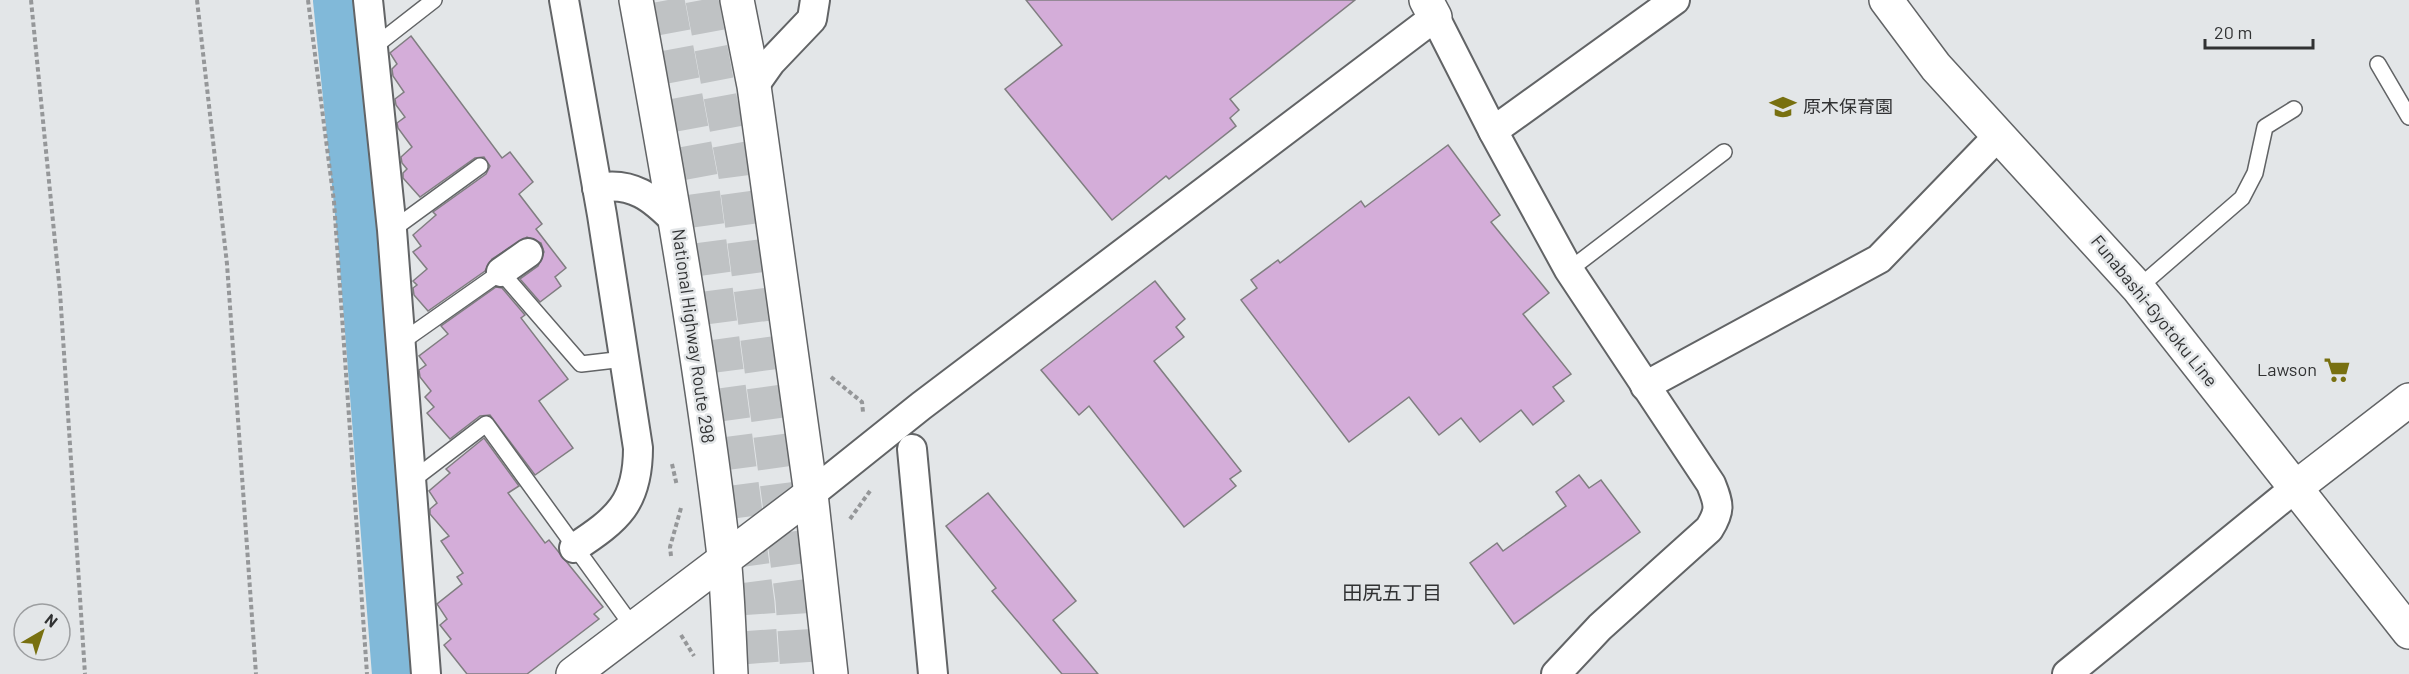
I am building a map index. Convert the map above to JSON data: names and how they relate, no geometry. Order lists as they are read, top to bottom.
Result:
{
  "streets": {
    "main road": ["Funabashi-Gyotoku Line", "National Highway Route 298"]
  },
  "districts": ["田尻五丁目"],
  "places": {
    "school or university": ["原木保育園"],
    "supermarket": ["Lawson"]
  },
  "scale_bar": "20 m",
  "north": "top right"
}
